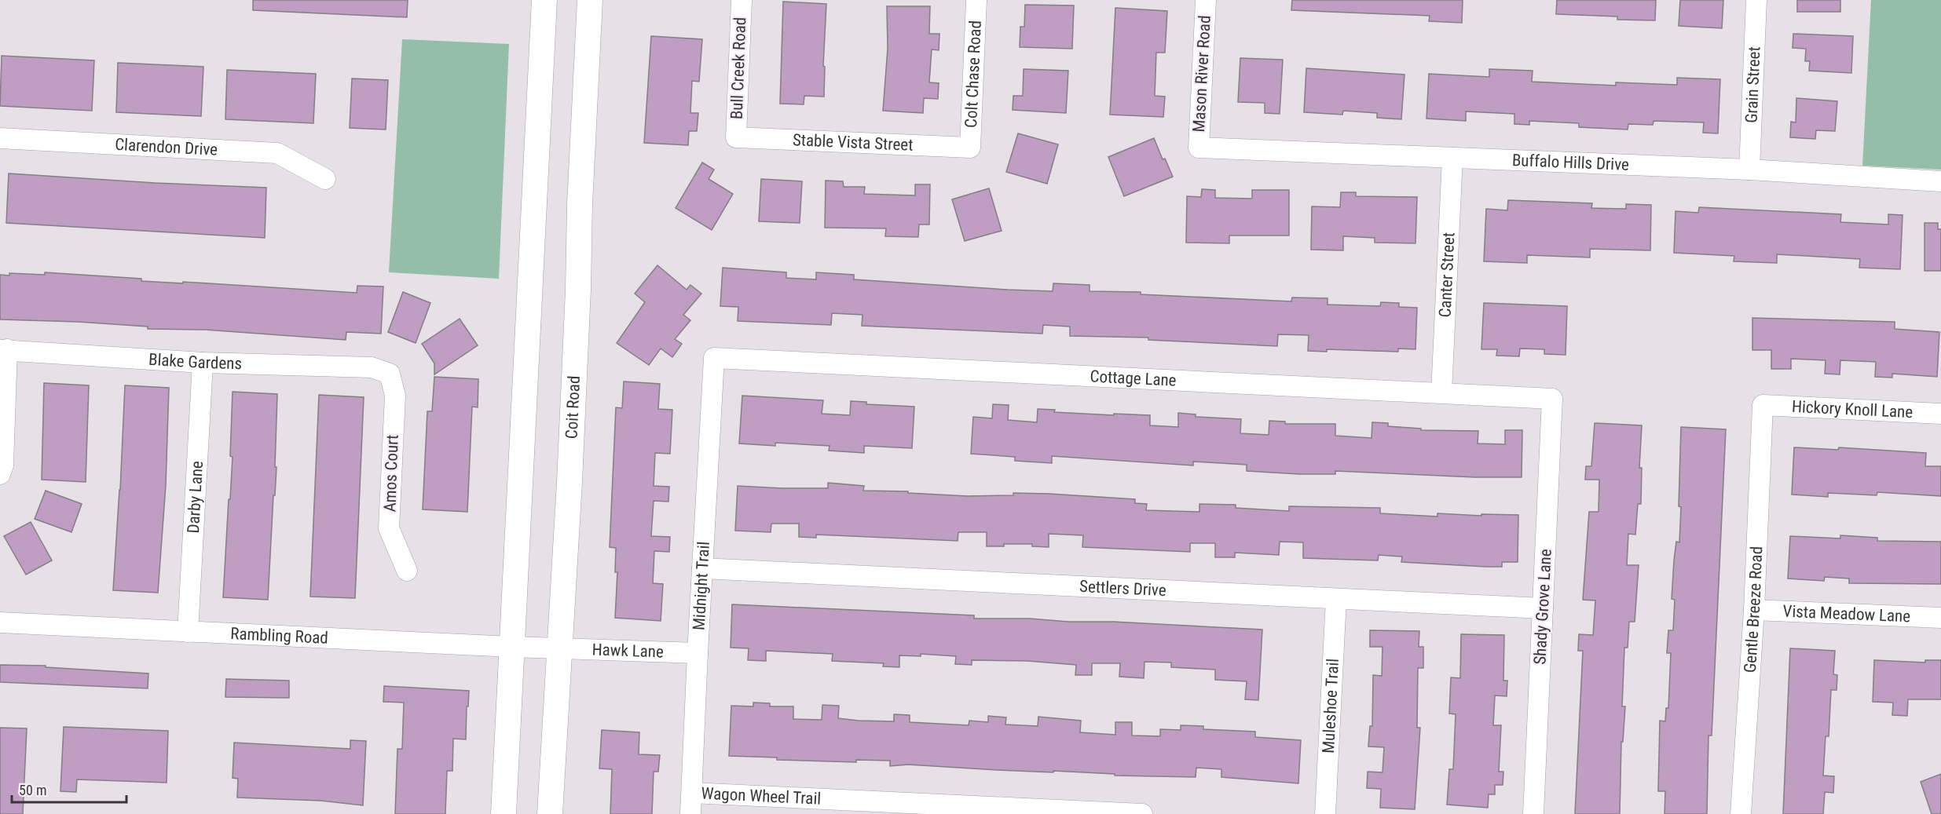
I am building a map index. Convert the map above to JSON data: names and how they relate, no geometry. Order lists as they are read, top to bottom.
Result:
{
  "streets": {
    "main road": ["Coit Road"],
    "street": [
      "Bull Creek Road",
      "Colt Chase Road",
      "Mason River Road",
      "Grain Street",
      "Stable Vista Street",
      "Clarendon Drive",
      "Buffalo Hills Drive",
      "Canter Street",
      "Blake Gardens",
      "Cottage Lane",
      "Hickory Knoll Lane",
      "Amos Court",
      "Darby Lane",
      "Midnight Trail",
      "Settlers Drive",
      "Shady Grove Lane",
      "Gentle Breeze Road",
      "Vista Meadow Lane",
      "Rambling Road",
      "Hawk Lane",
      "Muleshoe Trail",
      "Wagon Wheel Trail"
    ]
  },
  "crossings": [
    ["Bull Creek Road", "Stable Vista Street"],
    ["Colt Chase Road", "Stable Vista Street"],
    ["Mason River Road", "Buffalo Hills Drive"],
    ["Grain Street", "Buffalo Hills Drive"],
    ["Buffalo Hills Drive", "Canter Street"],
    ["Canter Street", "Cottage Lane"],
    ["Blake Gardens", "Amos Court"],
    ["Blake Gardens", "Darby Lane"],
    ["Cottage Lane", "Midnight Trail"],
    ["Cottage Lane", "Shady Grove Lane"],
    ["Coit Road", "Rambling Road"],
    ["Coit Road", "Hawk Lane"],
    ["Hickory Knoll Lane", "Gentle Breeze Road"],
    ["Darby Lane", "Rambling Road"],
    ["Midnight Trail", "Settlers Drive"],
    ["Midnight Trail", "Hawk Lane"],
    ["Midnight Trail", "Wagon Wheel Trail"],
    ["Settlers Drive", "Shady Grove Lane"],
    ["Settlers Drive", "Muleshoe Trail"],
    ["Gentle Breeze Road", "Vista Meadow Lane"],
    ["Rambling Road", "Hawk Lane"]
  ],
  "scale_bar": "50 m"
}
